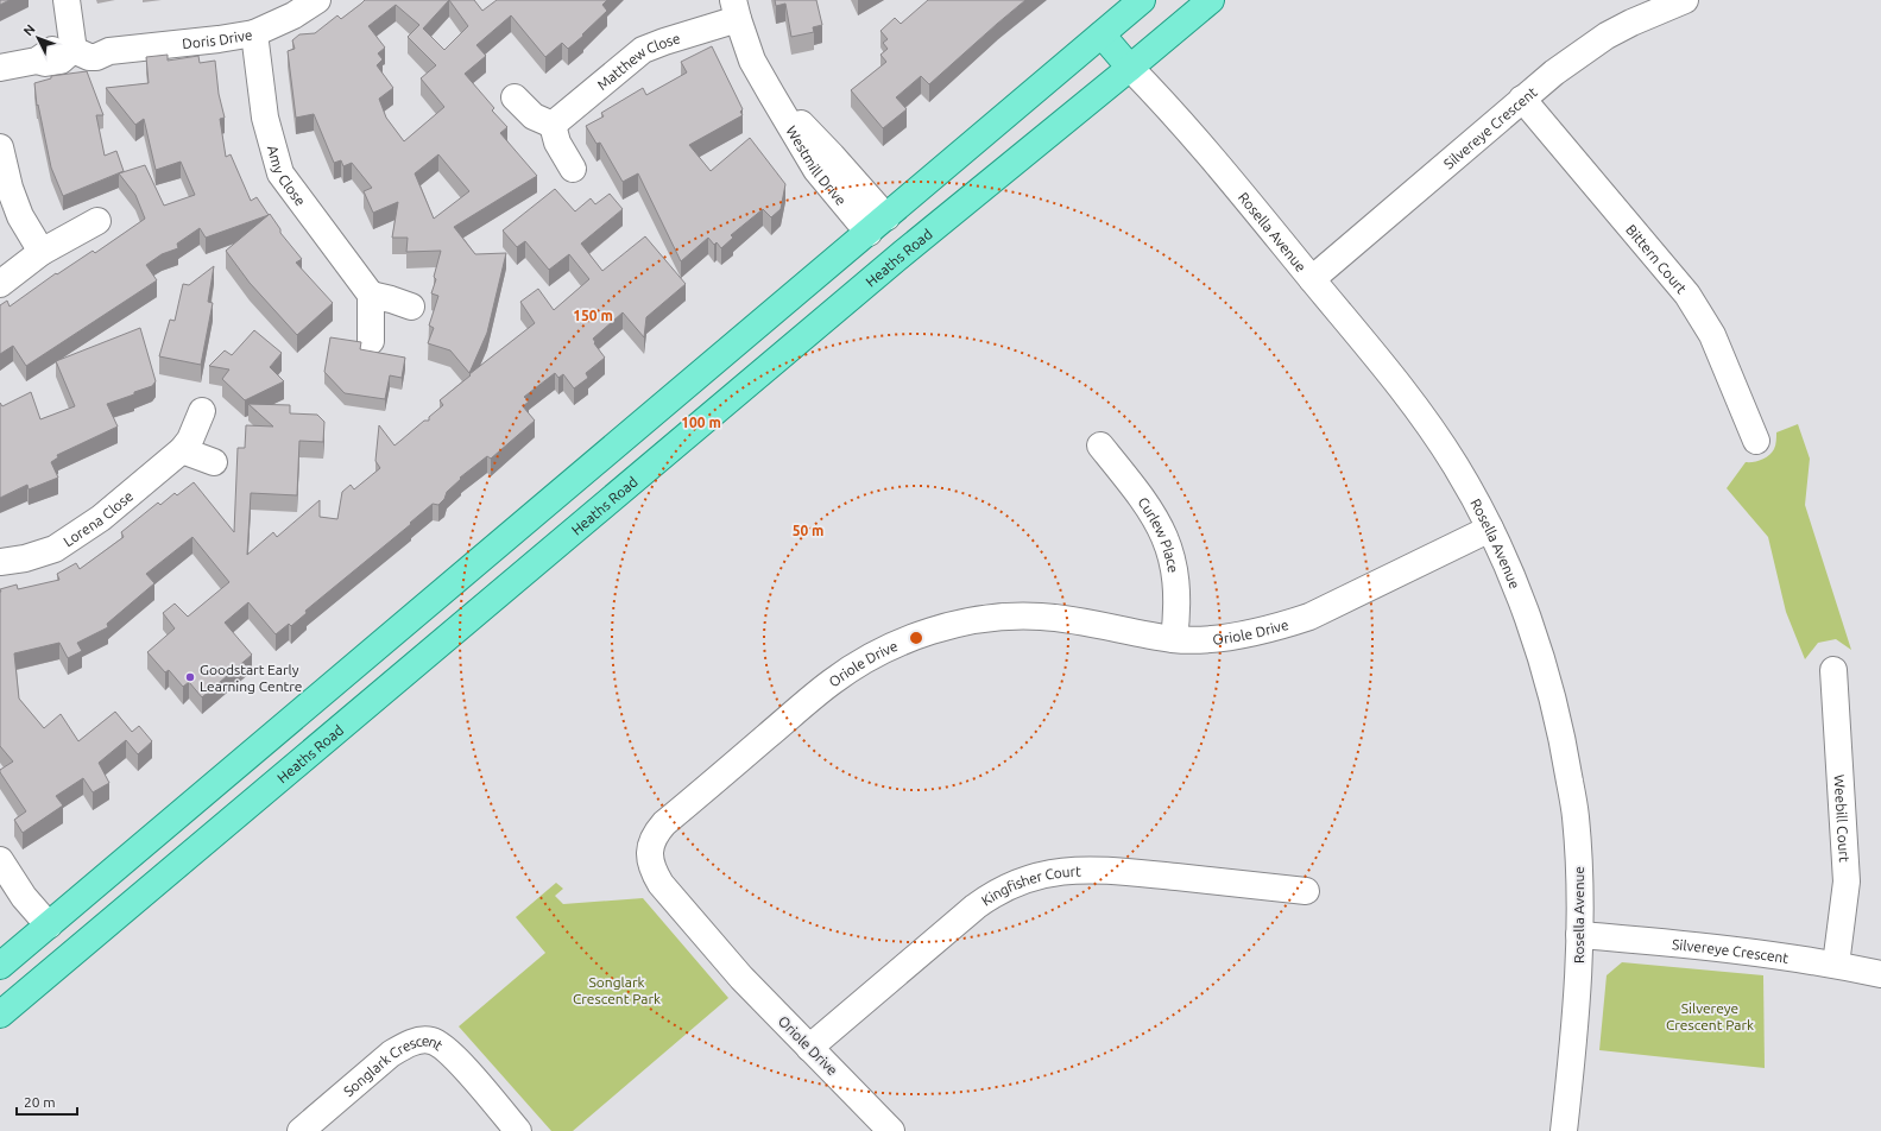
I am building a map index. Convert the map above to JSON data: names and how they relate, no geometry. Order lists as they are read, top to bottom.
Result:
{
  "streets": {
    "main road": ["Heaths Road"],
    "street": [
      "Doris Drive",
      "Matthew Close",
      "Silvereye Crescent",
      "Westmill Drive",
      "Amy Close",
      "Rosella Avenue",
      "Bittern Court",
      "Lorena Close",
      "Curlew Place",
      "Oriole Drive",
      "Weebill Court",
      "Kingfisher Court",
      "Songlark Crescent"
    ]
  },
  "crossings": [
    ["Doris Drive", "Amy Close"],
    ["Matthew Close", "Westmill Drive"],
    ["Silvereye Crescent", "Rosella Avenue"],
    ["Silvereye Crescent", "Bittern Court"],
    ["Silvereye Crescent", "Weebill Court"],
    ["Rosella Avenue", "Heaths Road"],
    ["Rosella Avenue", "Oriole Drive"],
    ["Curlew Place", "Oriole Drive"],
    ["Oriole Drive", "Kingfisher Court"]
  ],
  "parks": ["Songlark Crescent Park", "Silvereye Crescent Park"],
  "places": ["Goodstart Early Learning Centre"],
  "scale_bar": "20 m",
  "north": "top left",
  "rings": ["150 m", "100 m", "50 m"]
}
